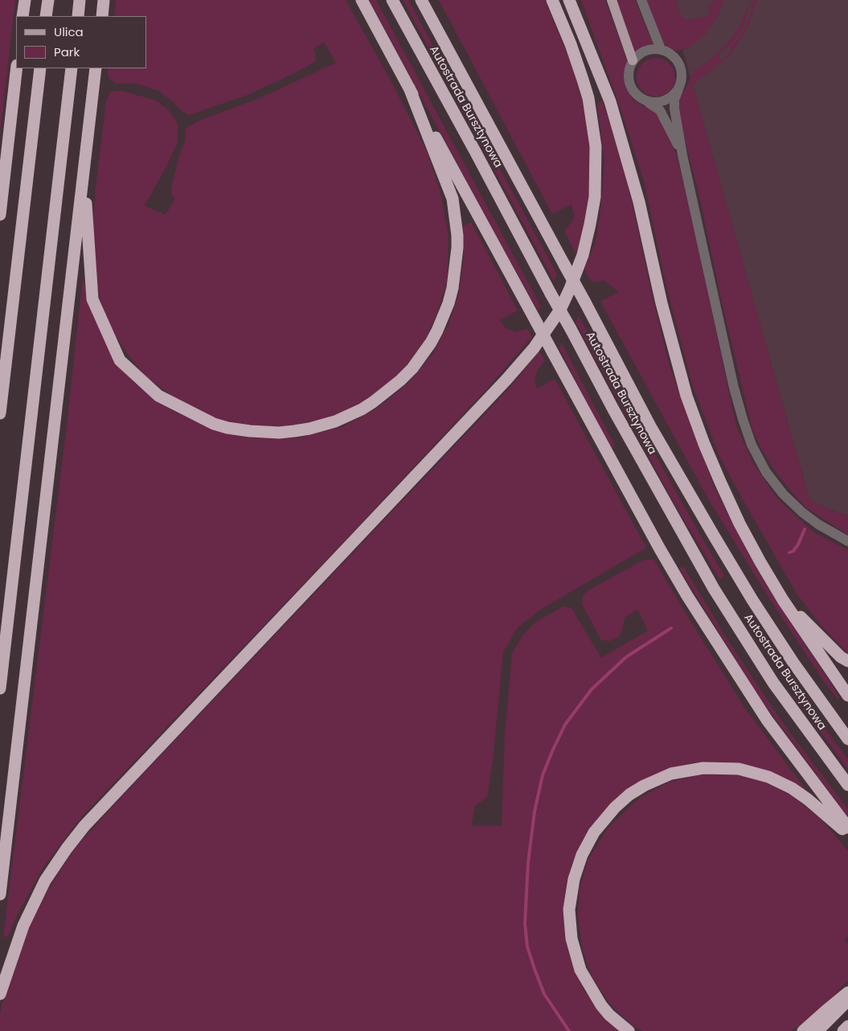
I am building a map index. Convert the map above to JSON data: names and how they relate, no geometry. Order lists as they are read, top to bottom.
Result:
{
  "streets": {
    "highway": ["Autostrada Bursztynowa"]
  },
  "legend": ["Ulica", "Park"]
}
